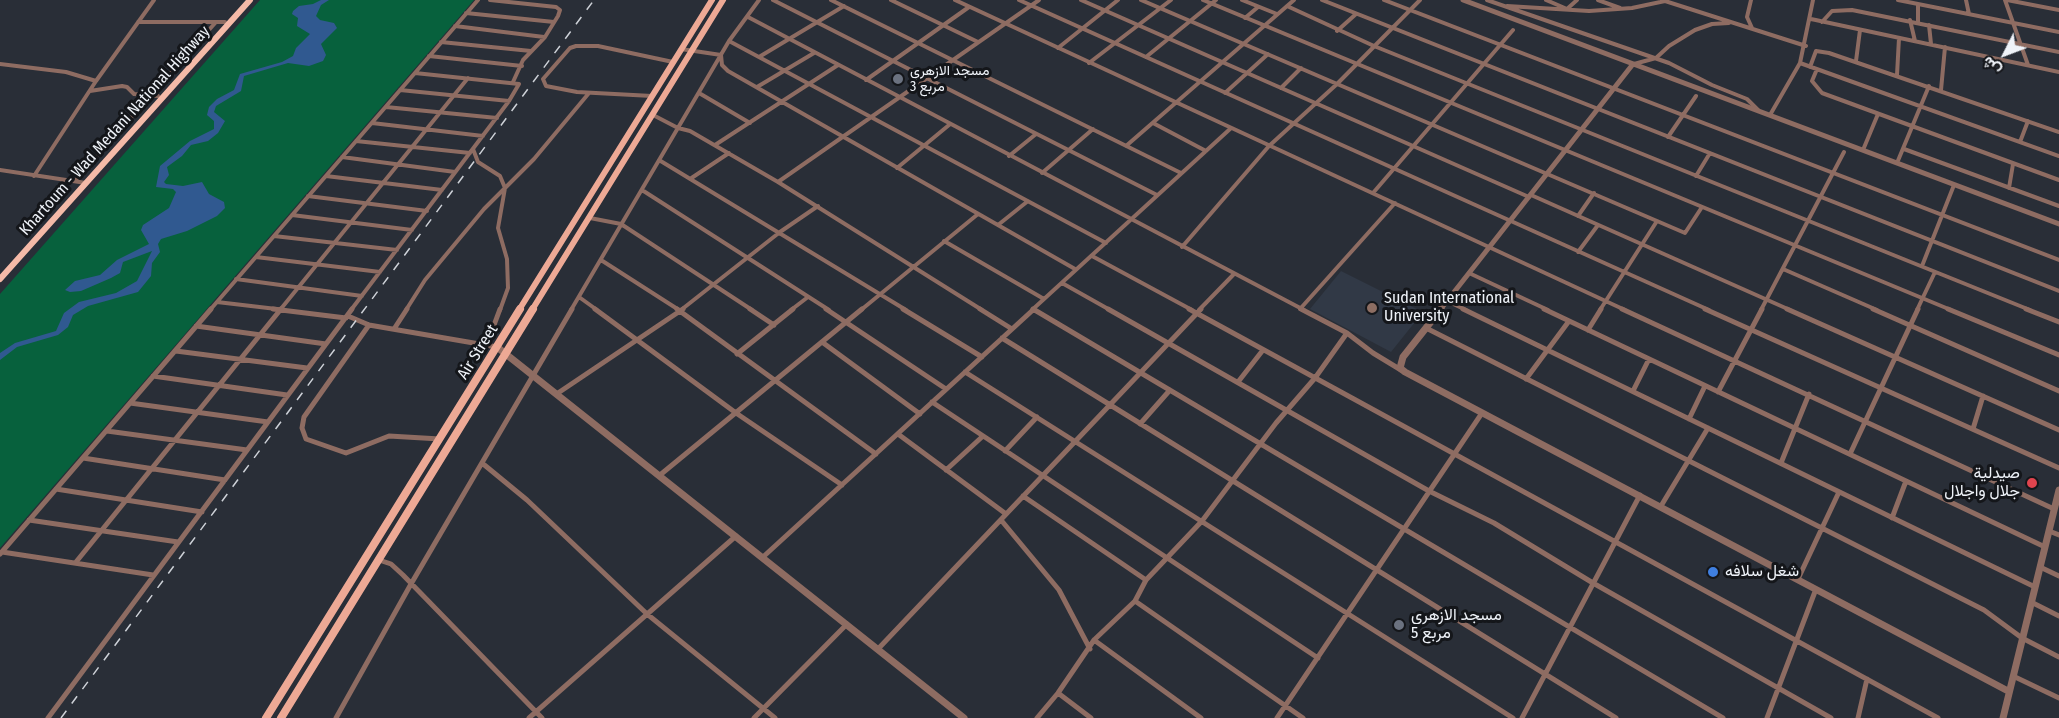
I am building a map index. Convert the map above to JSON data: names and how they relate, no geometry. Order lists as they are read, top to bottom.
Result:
{
  "streets": {
    "highway": ["Khartoum - Wad Medani National Highway"],
    "main road": ["Air Street"]
  },
  "places": [
    "مسجد الازهري مربع 3",
    "Sudan International University",
    "صيدلية جلال واجلال",
    "شغل سلافه",
    "مسجد الازهري مربع 5"
  ],
  "north": "bottom left"
}
